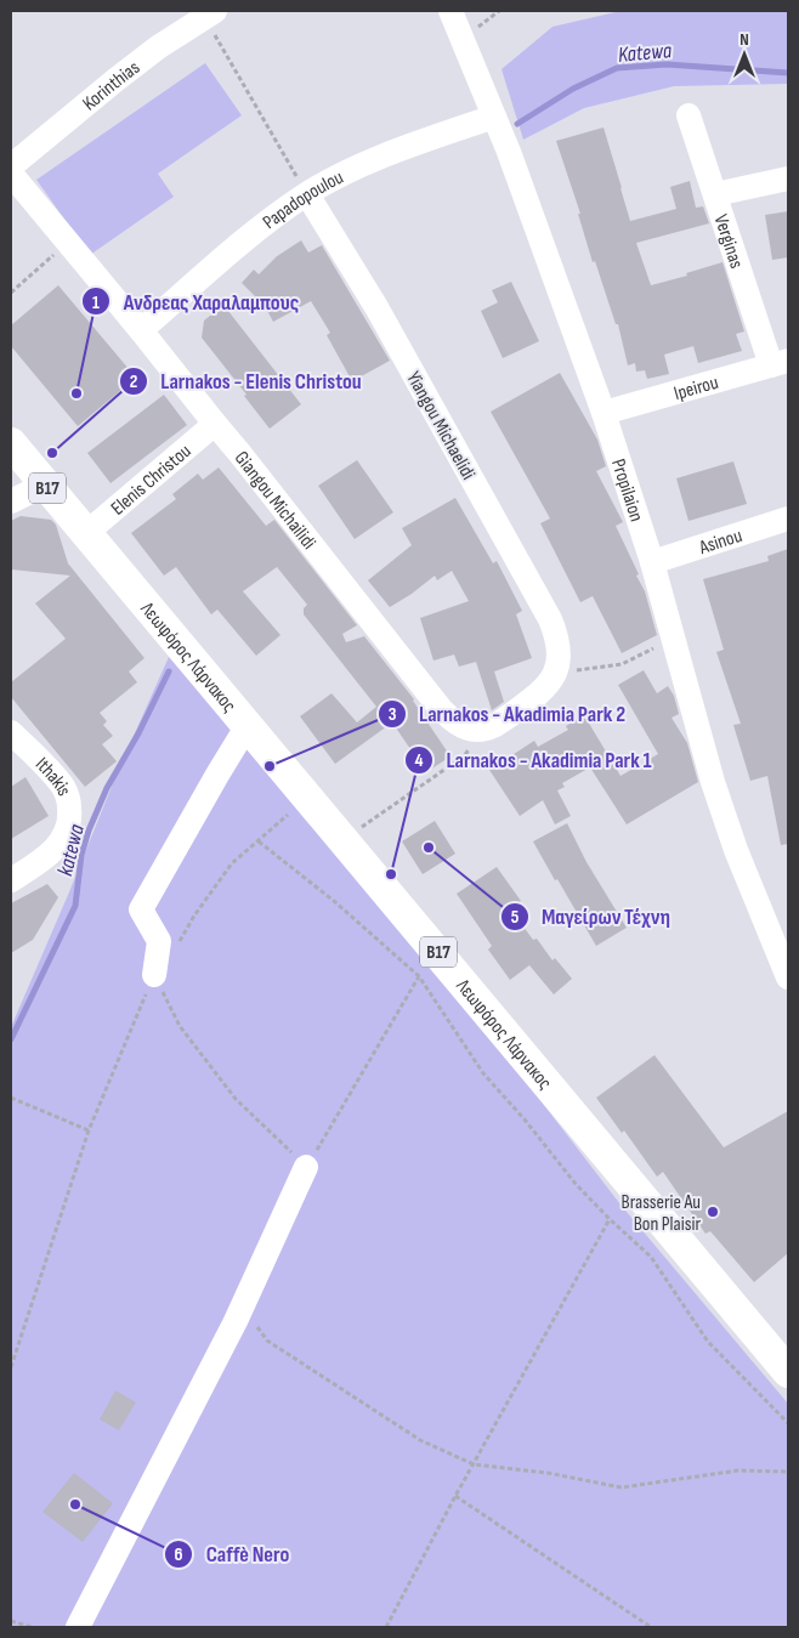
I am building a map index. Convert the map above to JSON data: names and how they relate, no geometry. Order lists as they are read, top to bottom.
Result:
{
  "streets": {
    "main road": ["B17", "Λεωφόρος Λάρνακος"],
    "street": [
      "Korinthias",
      "Papadopoulou",
      "Verginas",
      "Ipeirou",
      "Yiangou Michaelidi",
      "Elenis Christou",
      "Propilaion",
      "Giangou Michailidi",
      "Asinou",
      "Ithakis"
    ]
  },
  "crossings": [
    ["Papadopoulou", "Yiangou Michaelidi"],
    ["Papadopoulou", "Propilaion"],
    ["Papadopoulou", "Giangou Michailidi"],
    ["Verginas", "Ipeirou"],
    ["Ipeirou", "Propilaion"],
    ["Elenis Christou", "Giangou Michailidi"],
    ["Elenis Christou", "Λεωφόρος Λάρνακος"],
    ["Propilaion", "Asinou"]
  ],
  "water": ["Katewa", "katewa"],
  "places": [
    "Ανδρεας Χαραλαμπους",
    "Larnakos - Elenis Christou",
    "Larnakos - Akadimia Park 2",
    "Μαγείρων Τέχνη",
    "Larnakos - Akadimia Park 1",
    "Brasserie Au Bon Plaisir",
    "Caffè Nero"
  ],
  "north": "top"
}
